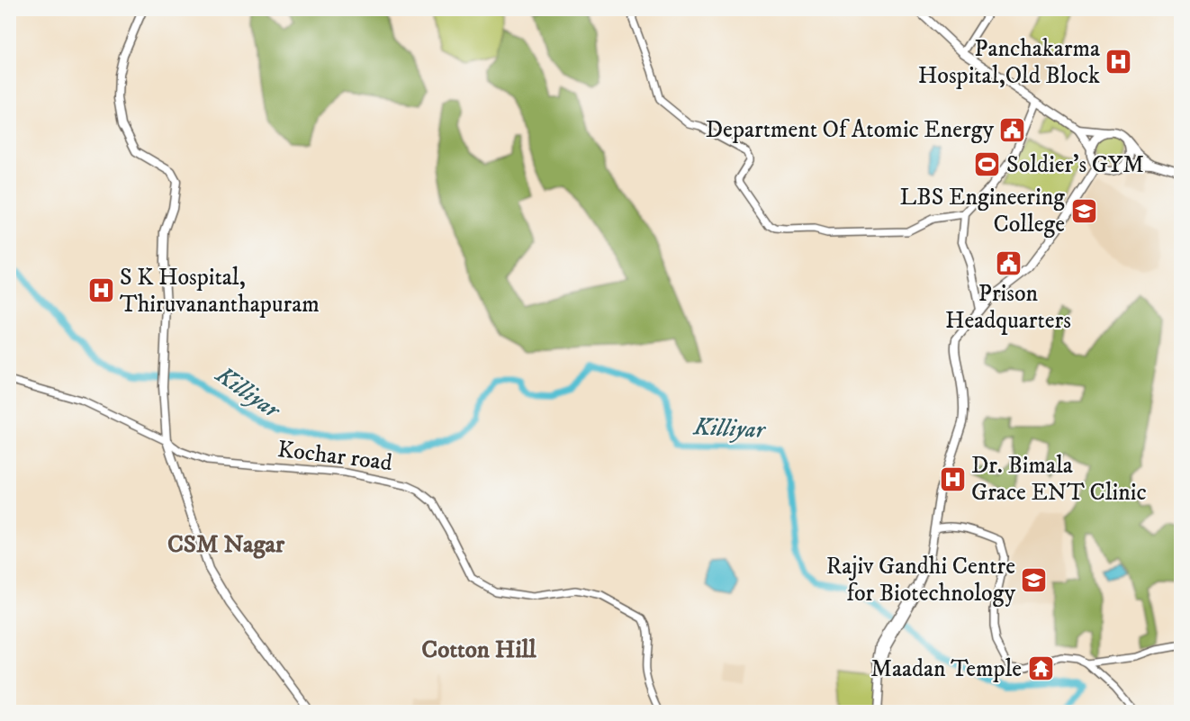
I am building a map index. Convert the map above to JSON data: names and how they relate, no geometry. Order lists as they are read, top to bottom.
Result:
{
  "streets": {
    "street": ["Kochar road"]
  },
  "districts": ["CSM Nagar", "Cotton Hill"],
  "water": ["Killiyar"],
  "places": {
    "hospital": ["Panchakarma Hospital,Old Block", "S K Hospital, Thiruvananthapuram", "Dr. Bimala Grace ENT Clinic"],
    "public building": ["Department Of Atomic Energy", "Prison Headquarters"],
    "sports": ["Soldier's GYM"],
    "school or university": ["LBS Engineering College", "Rajiv Gandhi Centre for Biotechnology"],
    "temple": ["Maadan Temple"]
  }
}
